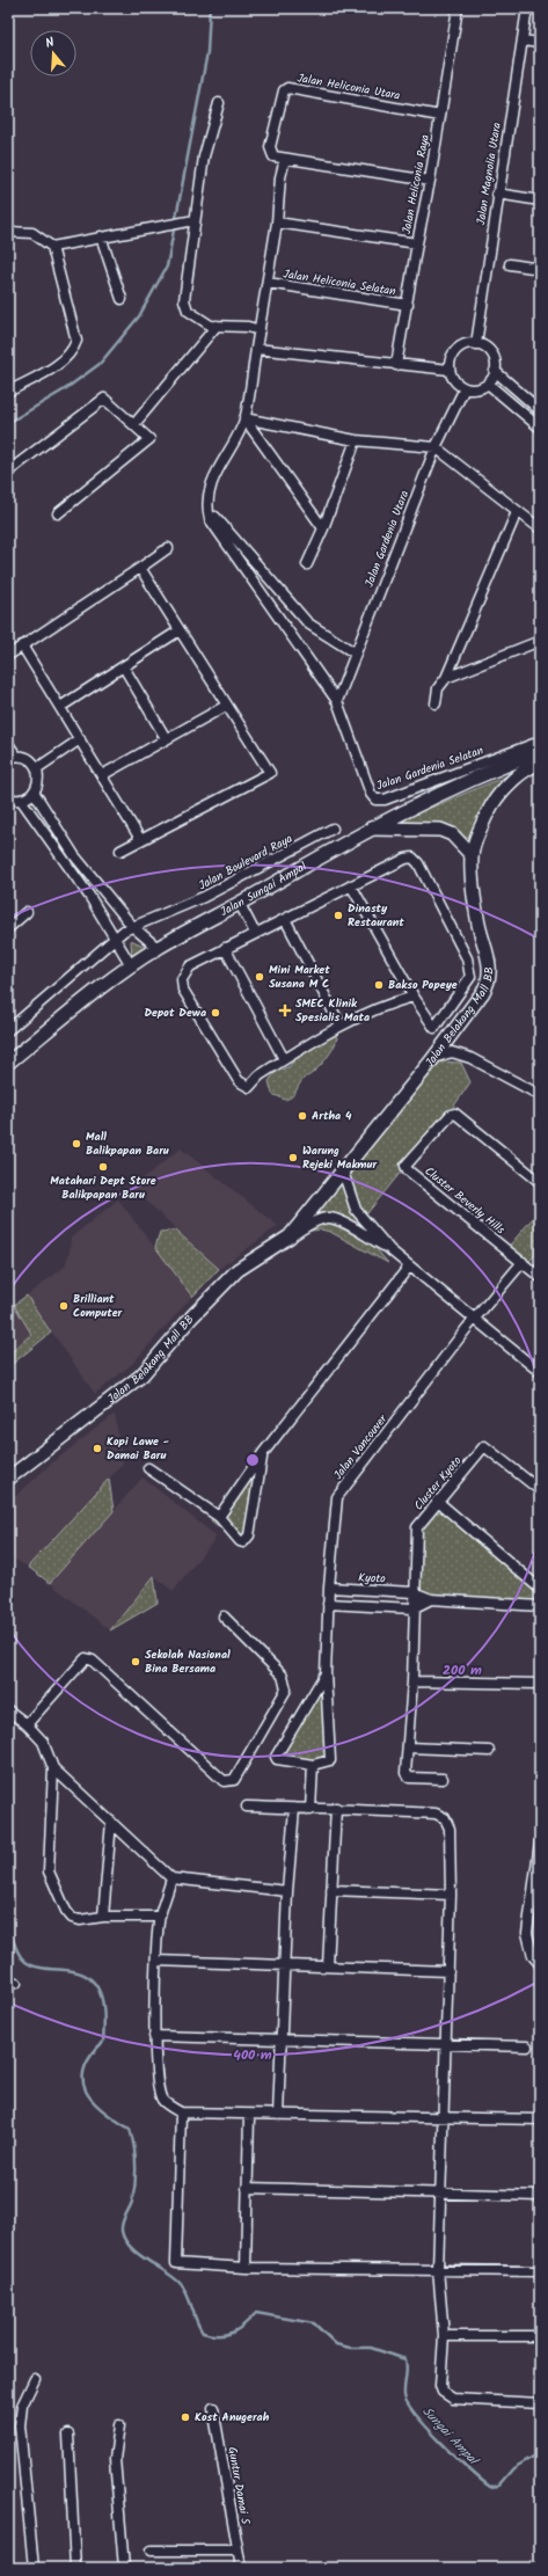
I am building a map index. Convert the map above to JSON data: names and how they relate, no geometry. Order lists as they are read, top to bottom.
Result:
{
  "streets": {
    "main road": ["Jalan Sungai Ampal", "Jalan Belakang Mall BB"],
    "street": [
      "Jalan Heliconia Utara",
      "Jalan Magnolia Utara",
      "Jalan Heliconia Raya",
      "Jalan Heliconia Selatan",
      "Jalan Gardenia Utara",
      "Jalan Gardenia Selatan",
      "Jalan Boulevard Raya",
      "Cluster Beverly Hills",
      "Jalan Vancouver",
      "Cluster Kyoto",
      "Kyoto",
      "Guntur Damai 5"
    ]
  },
  "crossings": [
    ["Jalan Heliconia Utara", "Jalan Heliconia Raya"],
    ["Jalan Magnolia Utara", "Jalan Gardenia Utara"],
    ["Jalan Heliconia Raya", "Jalan Heliconia Selatan"],
    ["Jalan Gardenia Utara", "Jalan Gardenia Selatan"],
    ["Jalan Vancouver", "Kyoto"],
    ["Cluster Kyoto", "Kyoto"]
  ],
  "water": ["Sungai Ampal"],
  "places": {
    "other": [
      "Dinasty Restaurant",
      "Mini Market Susana M C",
      "Bakso Popeye",
      "Depot Dewa",
      "Artha 4",
      "Mall Balikpapan Baru",
      "Warung Rejeki Makmur",
      "Matahari Dept Store Balikpapan Baru",
      "Brilliant Computer",
      "Kopi Lawe - Damai Baru",
      "Sekolah Nasional Bina Bersama",
      "Kost Anugerah"
    ],
    "health": ["SMEC Klinik Spesialis Mata"]
  },
  "north": "top",
  "rings": ["200 m", "400 m"]
}
